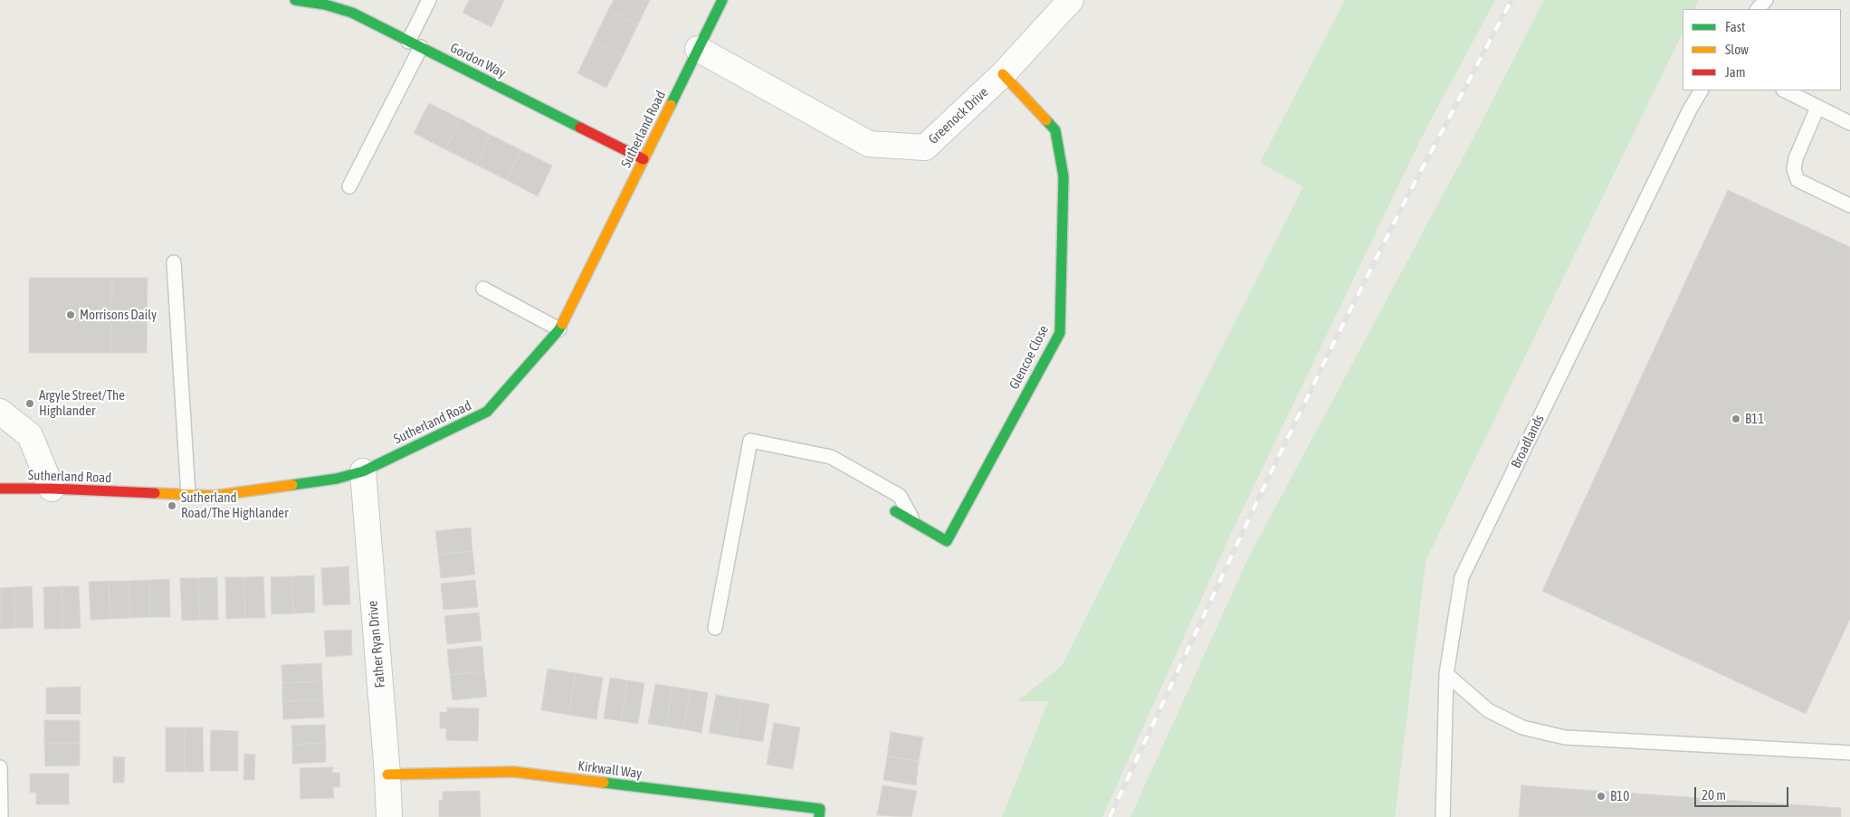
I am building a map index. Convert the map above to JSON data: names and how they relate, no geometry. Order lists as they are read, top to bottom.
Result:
{
  "streets": {
    "street": [
      "Gordon Way",
      "Greenock Drive",
      "Sutherland Road",
      "Glencoe Close",
      "Father Ryan Drive",
      "Kirkwall Way"
    ],
    "lane": ["Broadlands"]
  },
  "crossings": [
    ["Gordon Way", "Sutherland Road"],
    ["Greenock Drive", "Sutherland Road"],
    ["Greenock Drive", "Glencoe Close"],
    ["Sutherland Road", "Father Ryan Drive"],
    ["Father Ryan Drive", "Kirkwall Way"]
  ],
  "places": [
    "Morrisons Daily",
    "Argyle Street/The Highlander",
    "B11",
    "Sutherland Road/The Highlander",
    "B10"
  ],
  "legend": ["Fast", "Slow", "Jam"],
  "scale_bar": "20 m"
}
